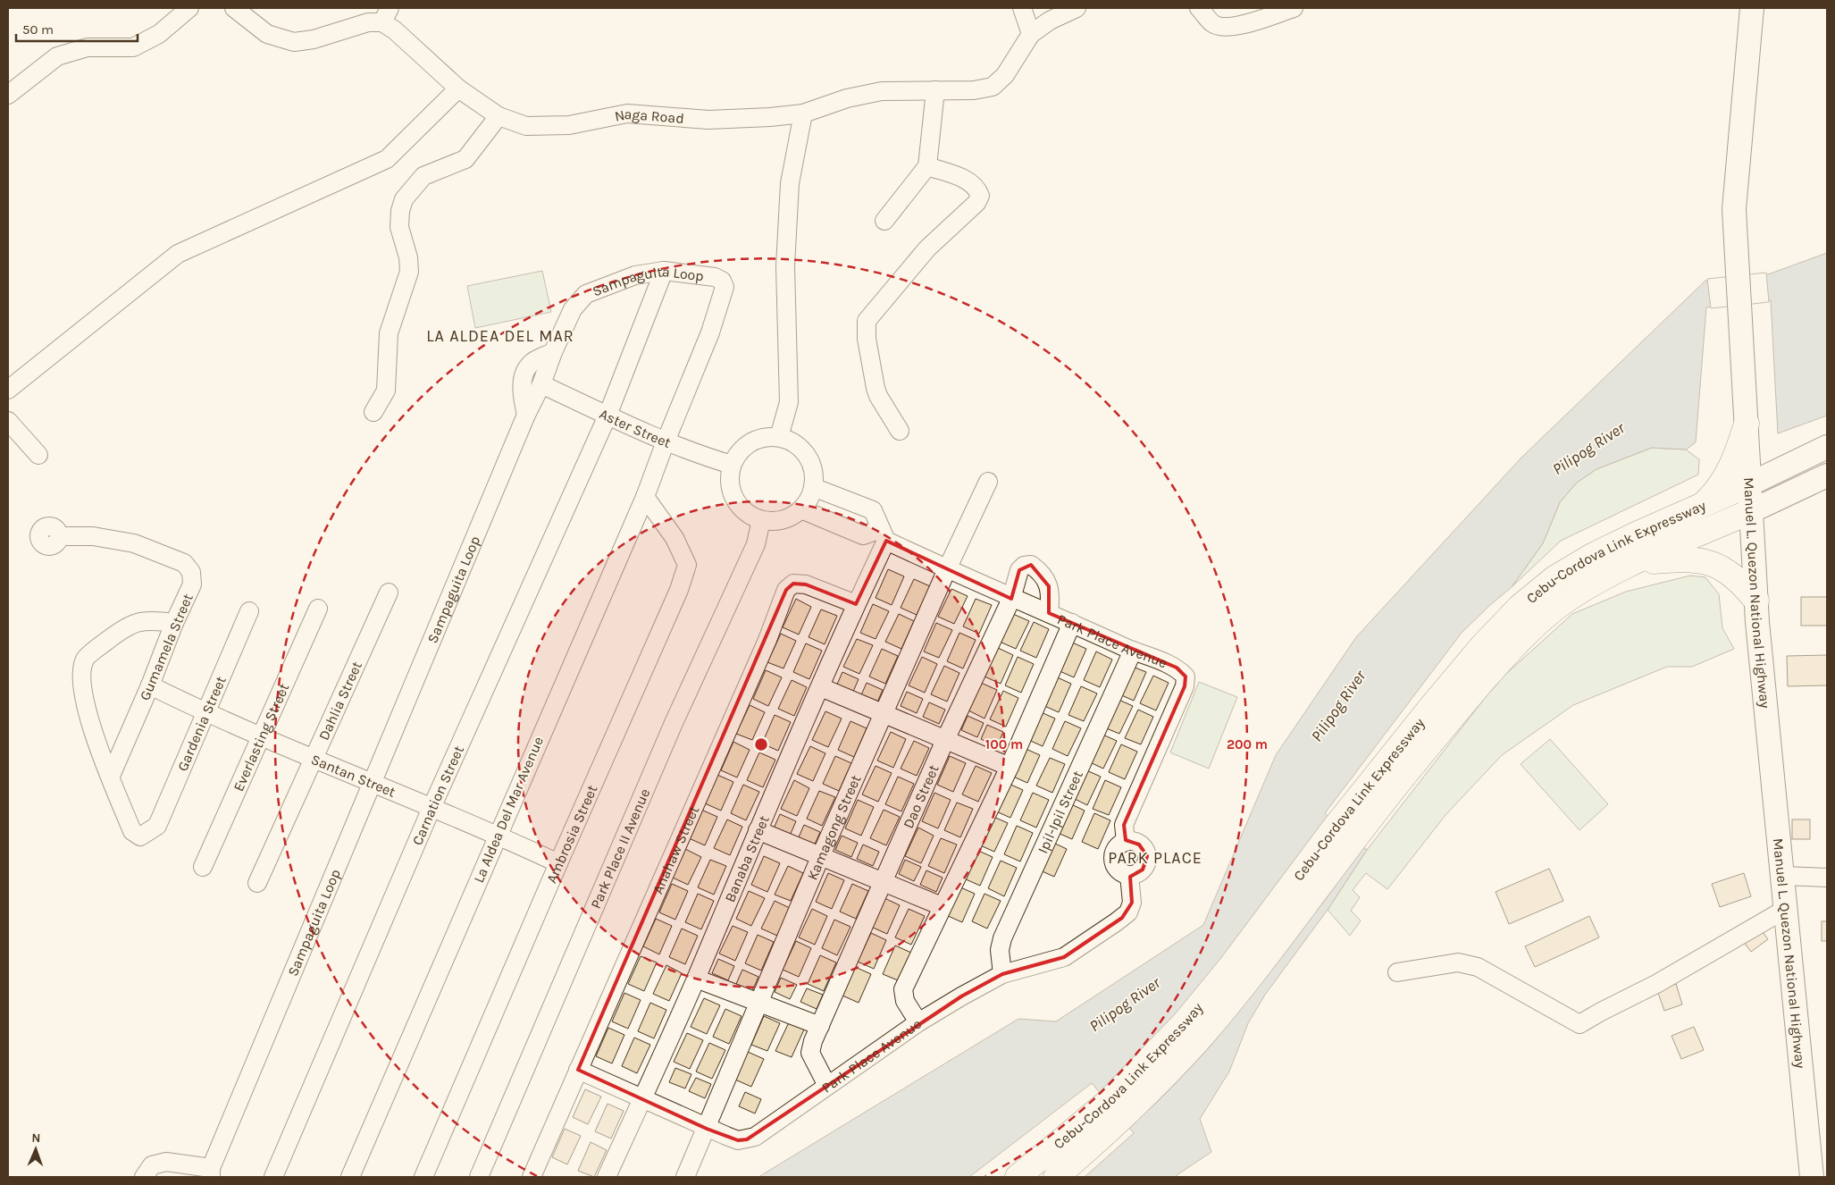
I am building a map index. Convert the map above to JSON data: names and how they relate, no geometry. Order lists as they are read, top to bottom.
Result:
{
  "streets": {
    "highway": ["Cebu-Cordova Link Expressway"],
    "main road": ["Manuel L. Quezon National Highway"],
    "street": [
      "Naga Road",
      "Sampaguita Loop",
      "Aster Street",
      "Park Place Avenue",
      "Gumamela Street",
      "Dahlia Street",
      "Gardenia Street",
      "Everlasting Street",
      "Santan Street",
      "Carnation Street",
      "Dao Street",
      "La Aldea Del Mar Avenue",
      "Ipil-Ipil Street",
      "Kamagong Street",
      "Ambrosia Street",
      "Park Place II Avenue",
      "Anahaw Street",
      "Banaba Street"
    ]
  },
  "crossings": [
    ["Sampaguita Loop", "Aster Street"],
    ["Sampaguita Loop", "Santan Street"],
    ["Sampaguita Loop", "Carnation Street"],
    ["Sampaguita Loop", "La Aldea Del Mar Avenue"],
    ["Aster Street", "Carnation Street"],
    ["Aster Street", "La Aldea Del Mar Avenue"],
    ["Aster Street", "Park Place II Avenue"],
    ["Cebu-Cordova Link Expressway", "Manuel L. Quezon National Highway"],
    ["Park Place Avenue", "Dao Street"],
    ["Park Place Avenue", "Ipil-Ipil Street"],
    ["Park Place Avenue", "Kamagong Street"],
    ["Park Place Avenue", "Anahaw Street"],
    ["Park Place Avenue", "Banaba Street"],
    ["Gumamela Street", "Gardenia Street"],
    ["Gumamela Street", "Santan Street"],
    ["Dahlia Street", "Santan Street"],
    ["Gardenia Street", "Santan Street"],
    ["Everlasting Street", "Santan Street"],
    ["Santan Street", "Carnation Street"],
    ["Santan Street", "La Aldea Del Mar Avenue"],
    ["Santan Street", "Ambrosia Street"],
    ["La Aldea Del Mar Avenue", "Ambrosia Street"],
    ["Anahaw Street", "Banaba Street"]
  ],
  "districts": ["LA ALDEA DEL MAR", "PARK PLACE"],
  "water": ["Pilipog River"],
  "scale_bar": "50 m",
  "north": "top",
  "rings": ["100 m", "200 m"]
}
